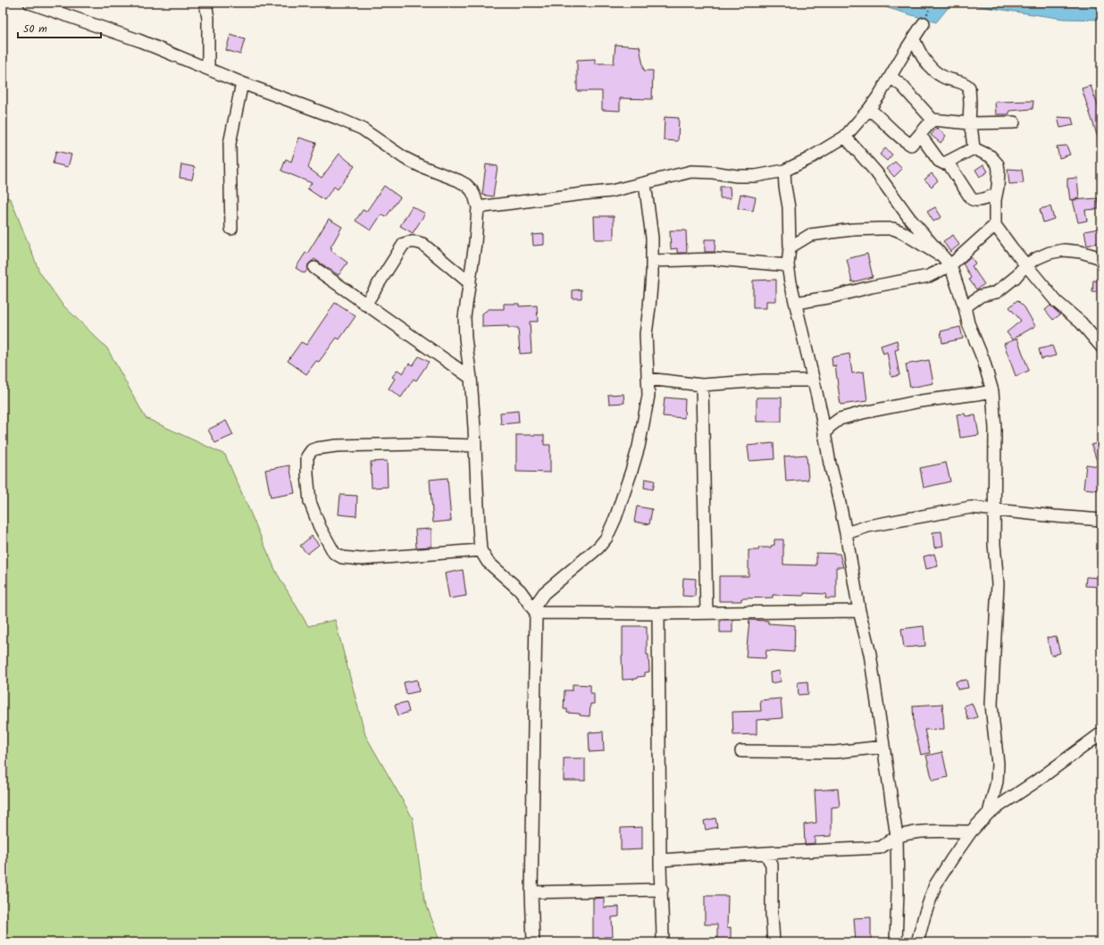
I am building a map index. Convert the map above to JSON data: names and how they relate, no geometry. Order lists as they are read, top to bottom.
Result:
{
  "scale_bar": "50 m"
}
